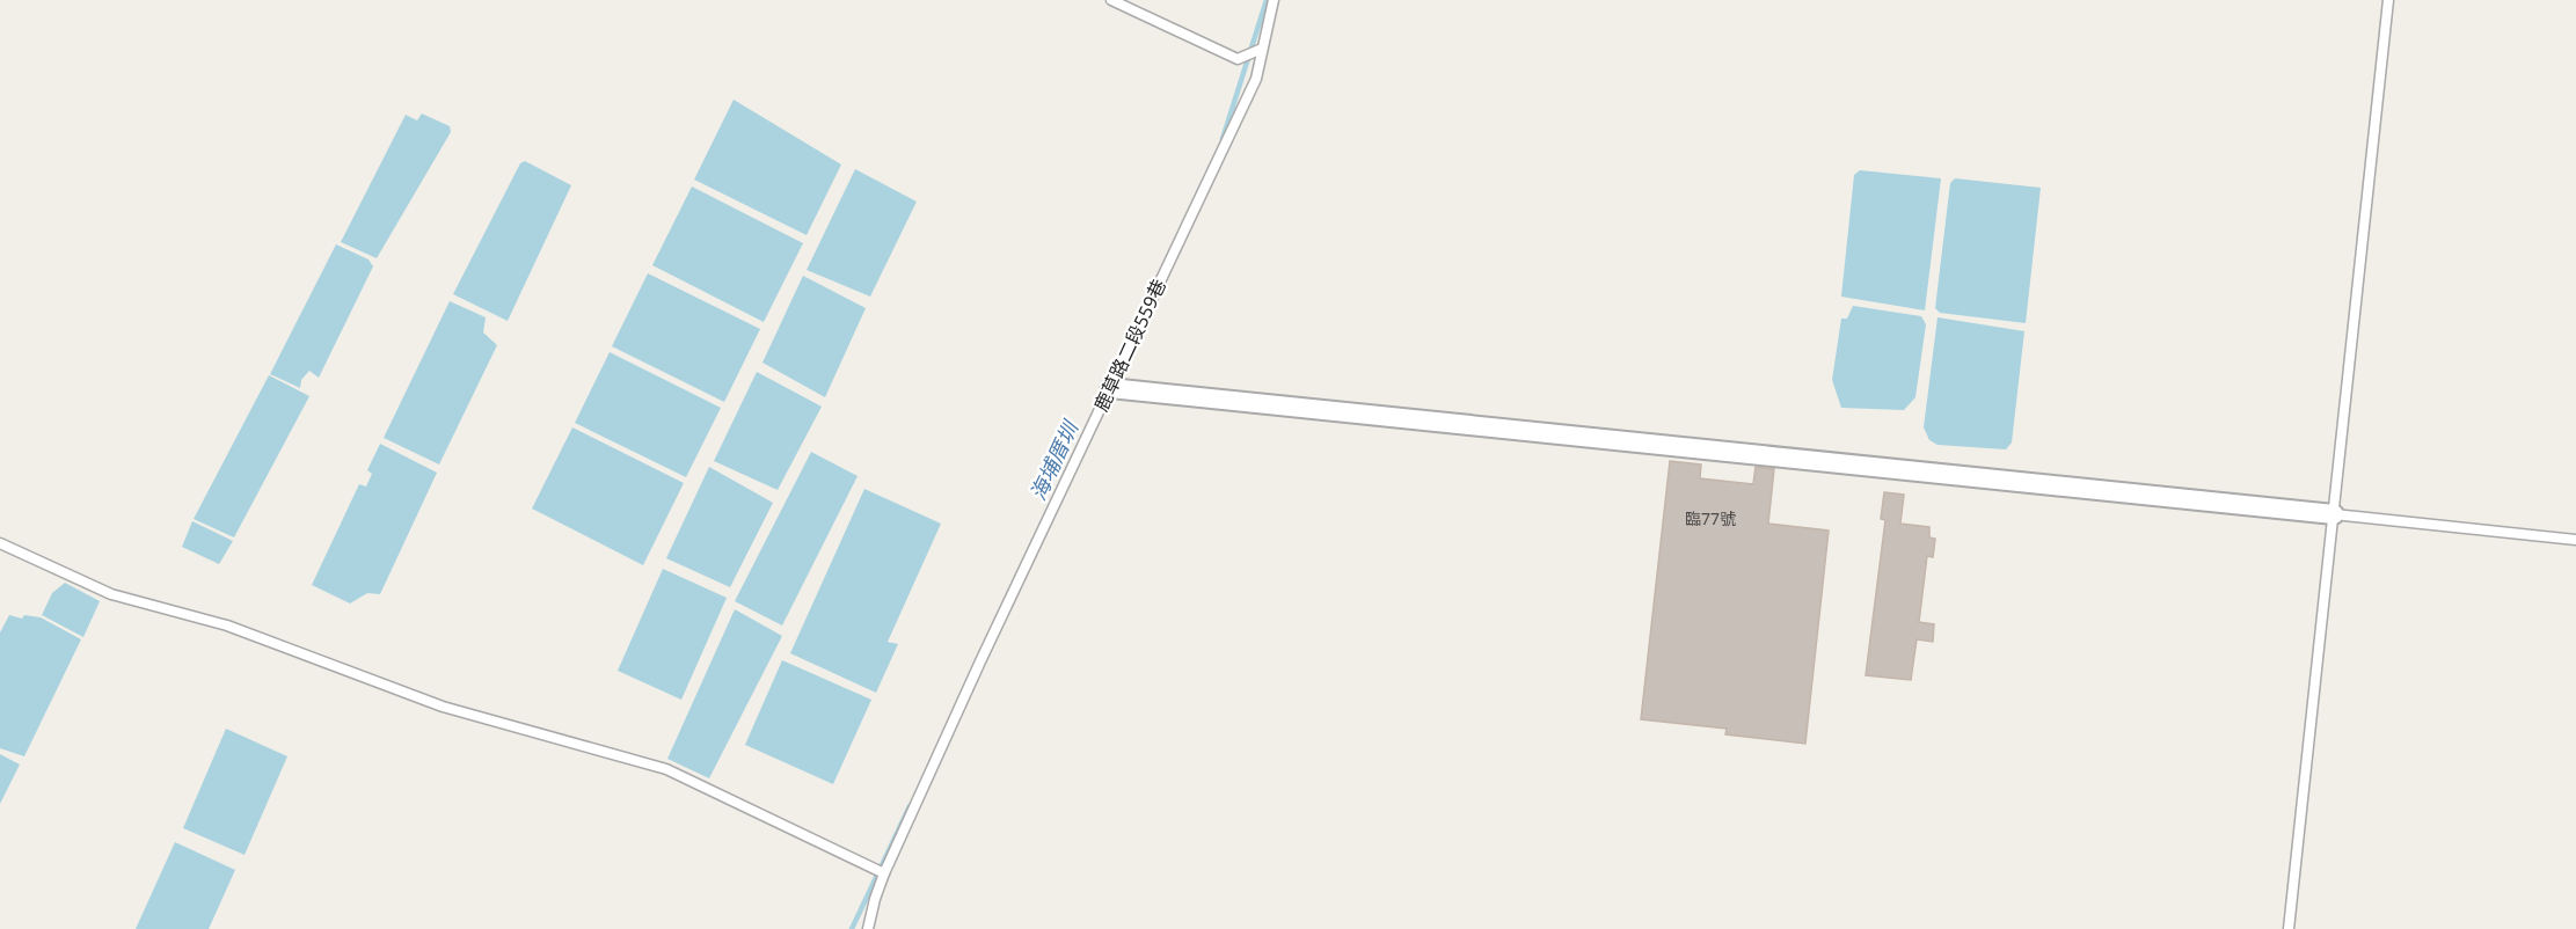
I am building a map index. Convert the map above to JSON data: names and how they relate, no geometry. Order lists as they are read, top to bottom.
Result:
{
  "streets": {
    "lane": ["鹿草路二段559巷"]
  },
  "water": ["海埔厝圳"],
  "house_numbers": ["臨77號"]
}
